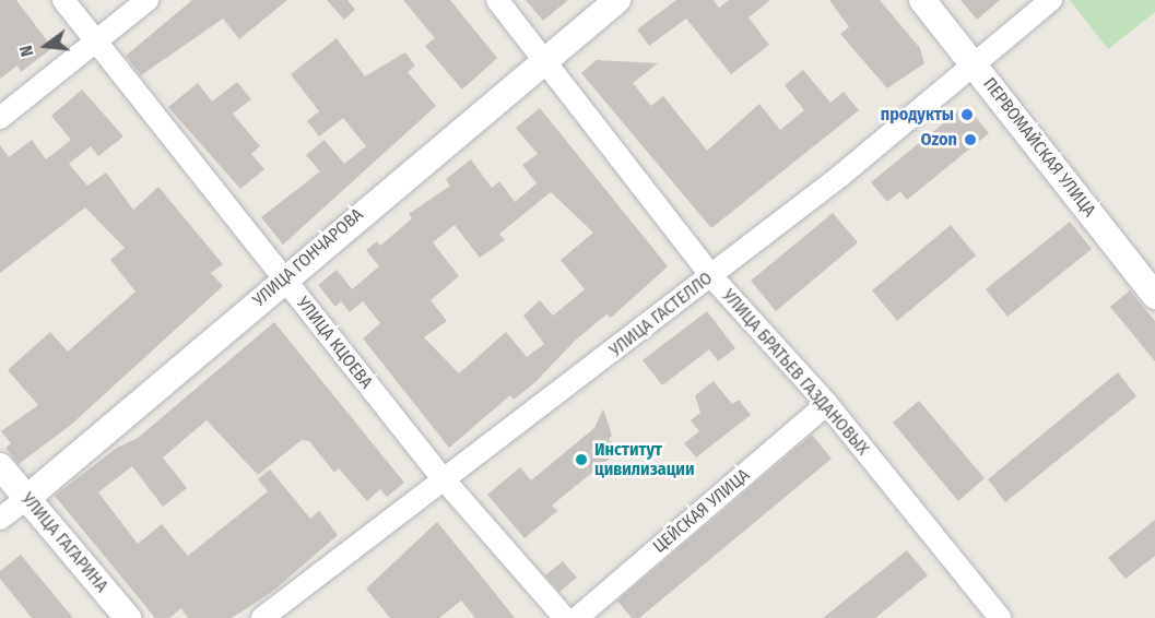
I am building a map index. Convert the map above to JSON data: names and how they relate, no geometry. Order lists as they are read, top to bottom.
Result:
{
  "streets": {
    "street": [
      "ПЕРВОМАЙСКАЯ УЛИЦА",
      "УЛИЦА ГОНЧАРОВА",
      "УЛИЦА ГАСТЕЛЛО",
      "УЛИЦА КЦОЕВА",
      "УЛИЦА БРАТЬЕВ ГАЗДАНОВЫХ",
      "ЦЕЙСКАЯ УЛИЦА",
      "УЛИЦА ГАГАРИНА"
    ]
  },
  "crossings": [
    ["ПЕРВОМАЙСКАЯ УЛИЦА", "УЛИЦА ГАСТЕЛЛО"],
    ["УЛИЦА ГОНЧАРОВА", "УЛИЦА КЦОЕВА"],
    ["УЛИЦА ГОНЧАРОВА", "УЛИЦА БРАТЬЕВ ГАЗДАНОВЫХ"],
    ["УЛИЦА ГОНЧАРОВА", "УЛИЦА ГАГАРИНА"],
    ["УЛИЦА ГАСТЕЛЛО", "УЛИЦА КЦОЕВА"],
    ["УЛИЦА ГАСТЕЛЛО", "УЛИЦА БРАТЬЕВ ГАЗДАНОВЫХ"],
    ["УЛИЦА БРАТЬЕВ ГАЗДАНОВЫХ", "ЦЕЙСКАЯ УЛИЦА"]
  ],
  "places": ["продукты", "Ozon", "Институт цивилизации"],
  "north": "left"
}
